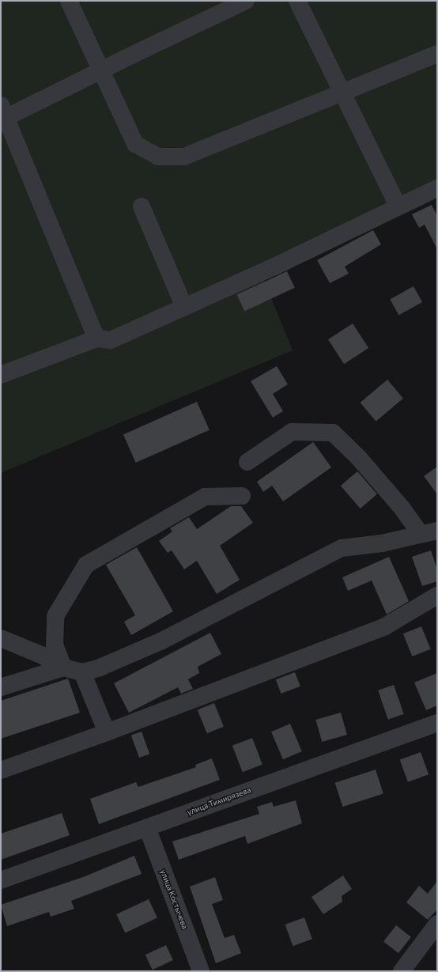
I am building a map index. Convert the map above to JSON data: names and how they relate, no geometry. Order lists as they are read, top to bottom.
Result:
{
  "streets": {
    "street": ["улица Тимирязева", "улица Костычева"]
  },
  "crossings": [
    ["улица Тимирязева", "улица Костычева"]
  ]
}
